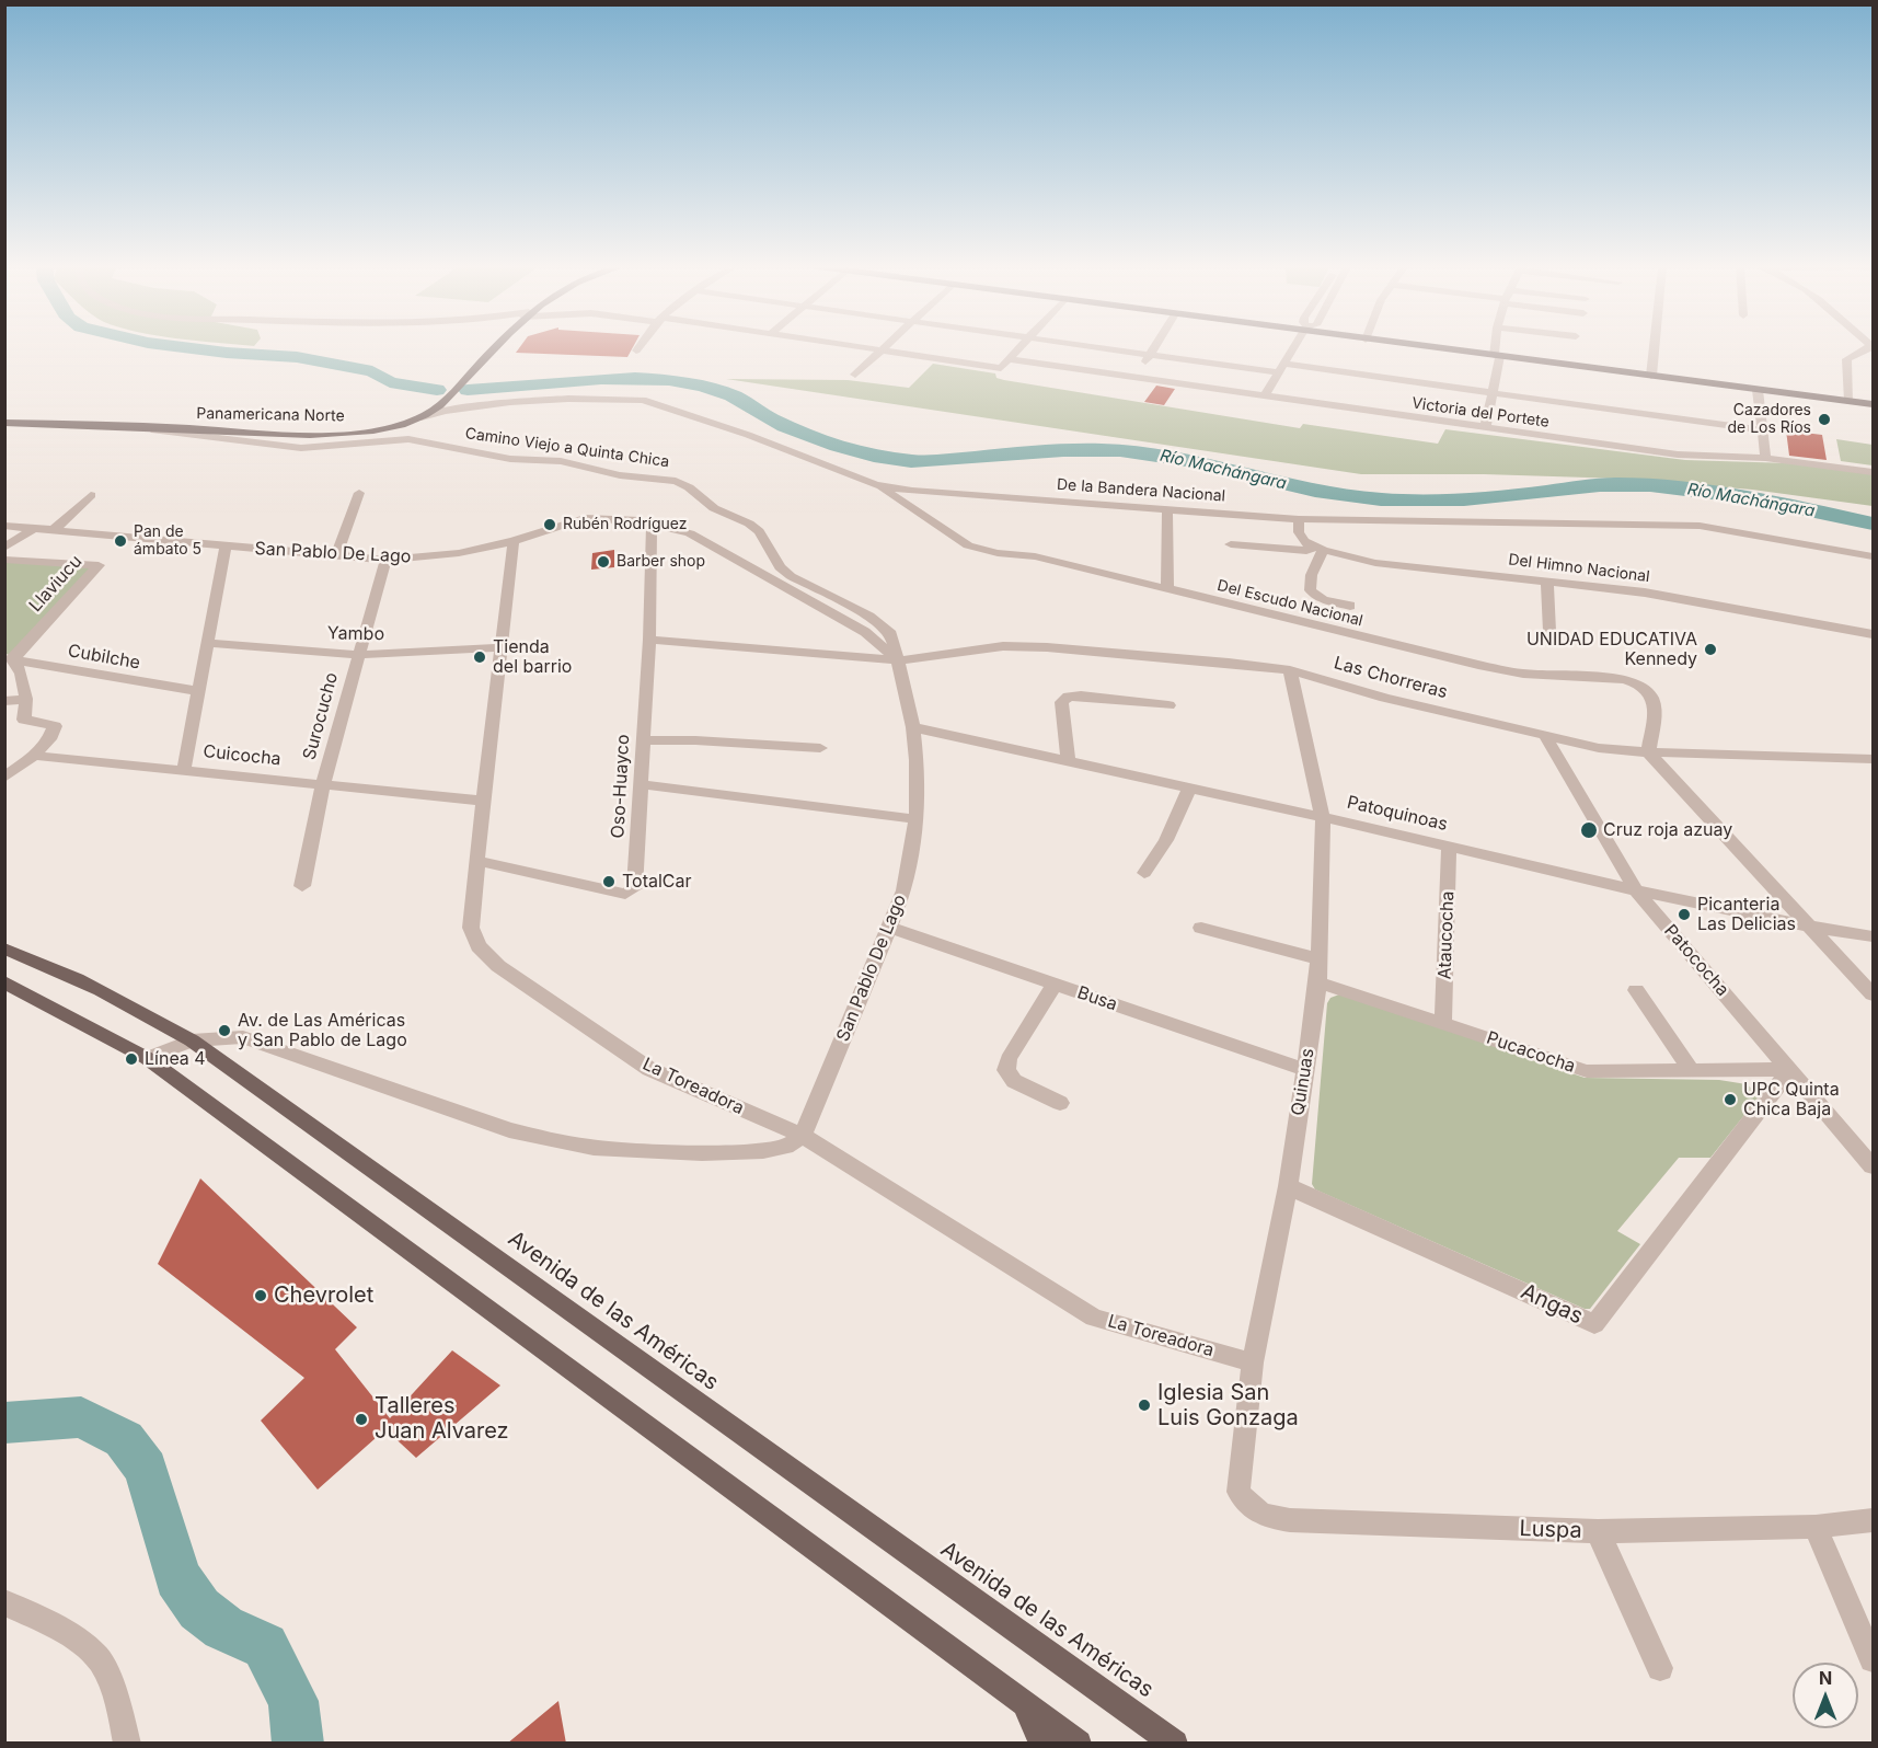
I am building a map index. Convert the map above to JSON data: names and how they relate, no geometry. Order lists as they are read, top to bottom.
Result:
{
  "streets": {
    "main road": ["Panamericana Norte", "Avenida de las Américas"],
    "street": [
      "Victoria del Portete",
      "Camino Viejo a Quinta Chica",
      "De la Bandera Nacional",
      "San Pablo De Lago",
      "Del Himno Nacional",
      "Llaviucu",
      "Del Escudo Nacional",
      "Yambo",
      "Cubilche",
      "Las Chorreras",
      "Surocucho",
      "Cuicocha",
      "Oso-Huayco",
      "Patoquinoas",
      "Ataucocha",
      "Patococha",
      "Busa",
      "Pucacocha",
      "Quinuas",
      "La Toreadora",
      "Angas",
      "Luspa"
    ]
  },
  "crossings": [
    ["Panamericana Norte", "Camino Viejo a Quinta Chica"],
    ["Panamericana Norte", "De la Bandera Nacional"],
    ["Camino Viejo a Quinta Chica", "San Pablo De Lago"],
    ["Camino Viejo a Quinta Chica", "Las Chorreras"],
    ["De la Bandera Nacional", "Del Escudo Nacional"],
    ["San Pablo De Lago", "Las Chorreras"],
    ["San Pablo De Lago", "Surocucho"],
    ["San Pablo De Lago", "Cuicocha"],
    ["San Pablo De Lago", "Oso-Huayco"],
    ["San Pablo De Lago", "Patoquinoas"],
    ["San Pablo De Lago", "Busa"],
    ["San Pablo De Lago", "La Toreadora"],
    ["Llaviucu", "Cubilche"],
    ["Del Escudo Nacional", "Las Chorreras"],
    ["Yambo", "Surocucho"],
    ["Yambo", "Cuicocha"],
    ["Yambo", "La Toreadora"],
    ["Cubilche", "Cuicocha"],
    ["Las Chorreras", "Oso-Huayco"],
    ["Las Chorreras", "Patococha"],
    ["Las Chorreras", "Quinuas"],
    ["Surocucho", "Cuicocha"],
    ["Cuicocha", "La Toreadora"],
    ["Oso-Huayco", "La Toreadora"],
    ["Patoquinoas", "Ataucocha"],
    ["Patoquinoas", "Patococha"],
    ["Patoquinoas", "Quinuas"],
    ["Ataucocha", "Pucacocha"],
    ["Patococha", "Pucacocha"],
    ["Patococha", "Angas"],
    ["Busa", "Quinuas"],
    ["Pucacocha", "Quinuas"],
    ["Pucacocha", "Angas"],
    ["Quinuas", "La Toreadora"],
    ["Quinuas", "Angas"],
    ["Quinuas", "Luspa"]
  ],
  "water": ["Río Machángara"],
  "places": [
    "Cazadores de Los Ríos",
    "Rubén Rodríguez",
    "Pan de ámbato 5",
    "Barber shop",
    "UNIDAD EDUCATIVA Kennedy",
    "Tienda del barrio",
    "Cruz roja azuay",
    "TotalCar",
    "Picanteria Las Delicias",
    "Av. de Las Américas y San Pablo de Lago",
    "Línea 4",
    "UPC Quinta Chica Baja",
    "Chevrolet",
    "Iglesia San Luis Gonzaga",
    "Talleres Juan Alvarez"
  ],
  "north": "top"
}
